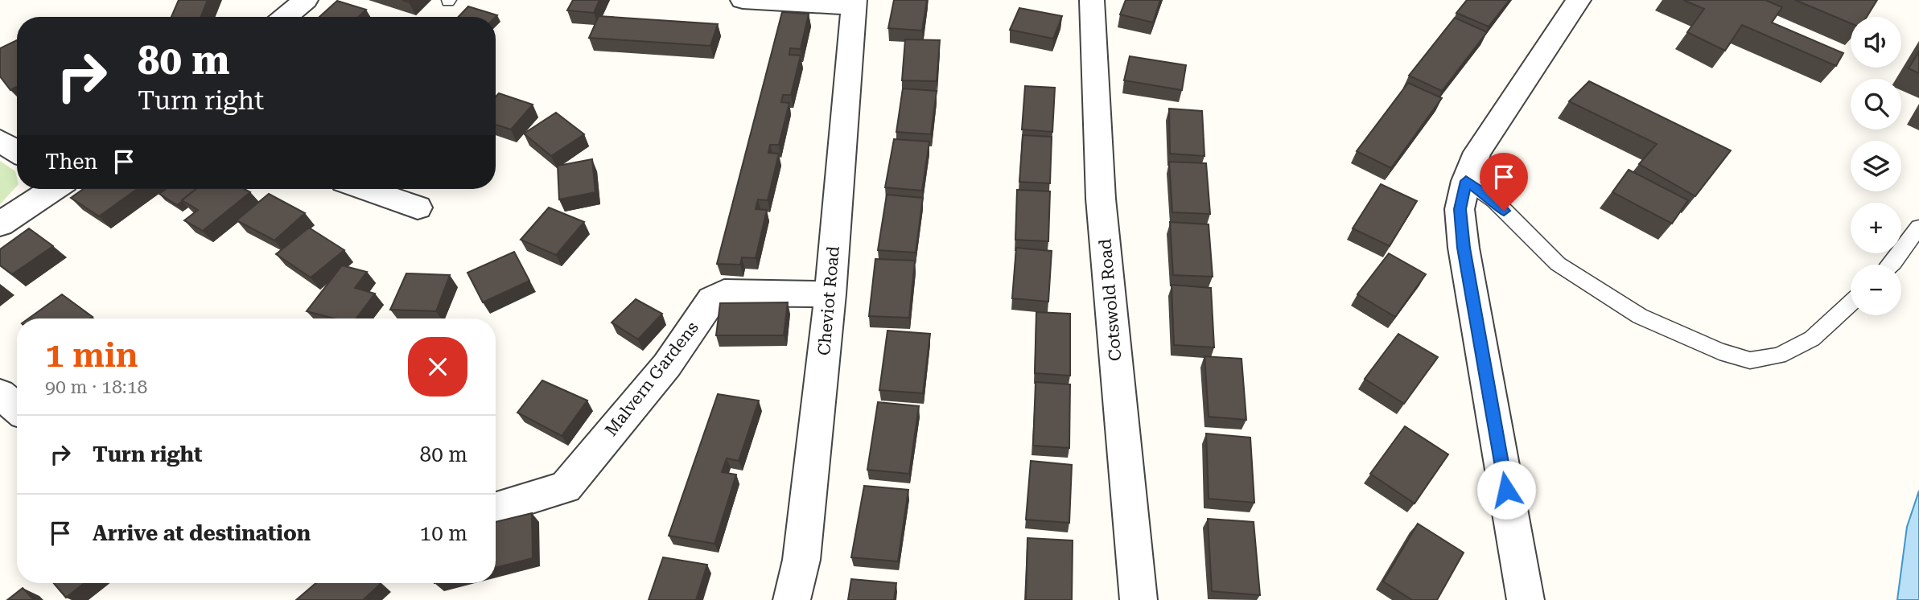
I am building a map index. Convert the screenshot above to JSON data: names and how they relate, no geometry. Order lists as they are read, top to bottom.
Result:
{
  "streets": {
    "street": ["Cotswold Road", "Cheviot Road", "Malvern Gardens"]
  },
  "crossings": [
    ["Cheviot Road", "Malvern Gardens"]
  ],
  "page": {
    "map_buttons": ["+", "−"],
    "turn": ["80 m", "Turn right"],
    "then": "Then",
    "heading": ["1 min", "90 m · 18:18"],
    "list": [
      {
        "name": "Turn right",
        "value": "80 m"
      },
      {
        "name": "Arrive at destination",
        "value": "10 m"
      }
    ]
  }
}
